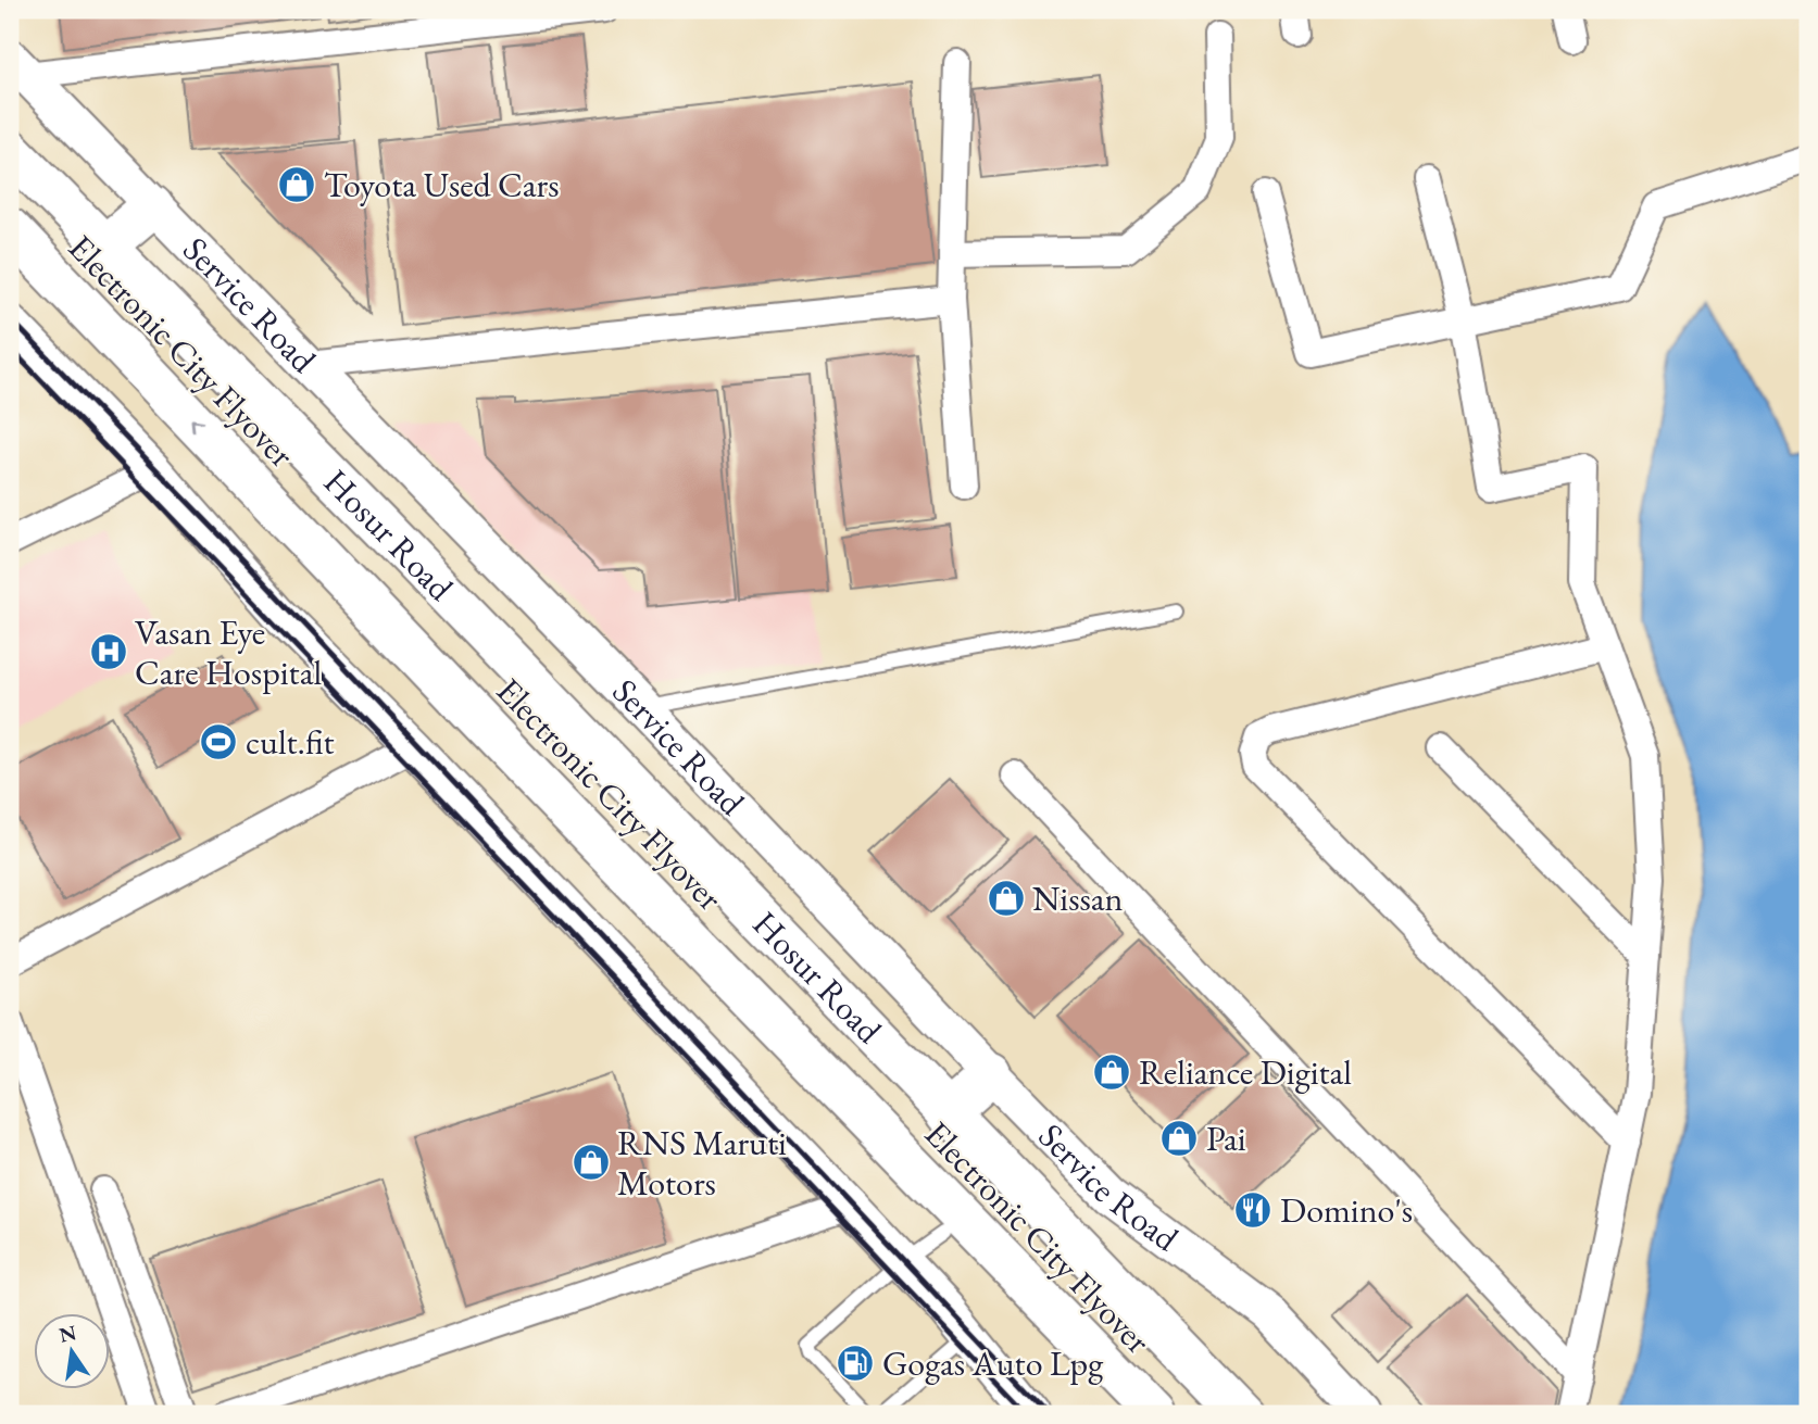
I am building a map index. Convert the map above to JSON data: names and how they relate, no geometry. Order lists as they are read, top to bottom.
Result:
{
  "streets": {
    "highway": ["Electronic City Flyover", "Hosur Road"],
    "street": ["Service Road"]
  },
  "places": {
    "shop": [
      "Toyota Used Cars",
      "Nissan",
      "Reliance Digital",
      "Pai",
      "RNS Maruti Motors"
    ],
    "hospital": ["Vasan Eye Care Hospital"],
    "sports": ["cult.fit"],
    "restaurant": ["Domino's"],
    "fuel station": ["Gogas Auto Lpg"]
  },
  "north": "top"
}
